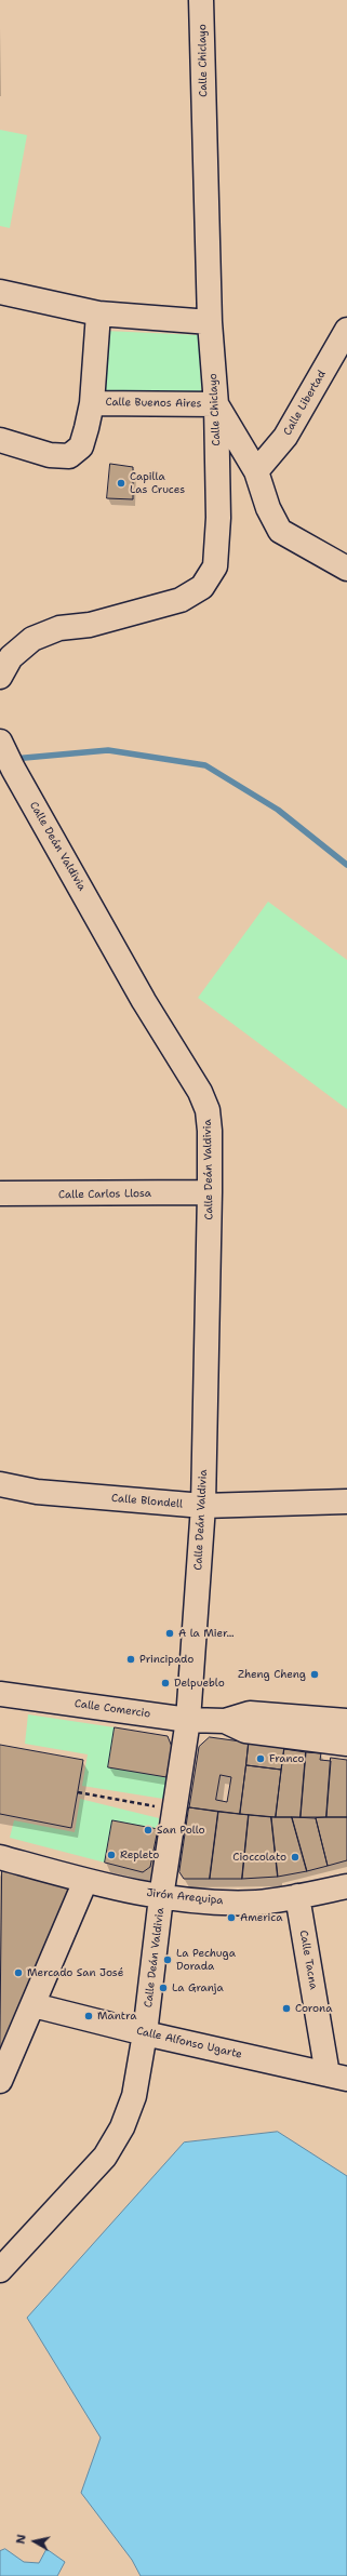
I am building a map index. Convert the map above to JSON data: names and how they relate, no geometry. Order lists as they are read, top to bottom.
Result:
{
  "streets": {
    "street": [
      "Calle Chiclayo",
      "Calle Buenos Aires",
      "Calle Libertad",
      "Calle Deán Valdivia",
      "Calle Carlos Llosa",
      "Calle Blondell",
      "Calle Comercio",
      "Jirón Arequipa",
      "Calle Tacna",
      "Calle Alfonso Ugarte"
    ]
  },
  "crossings": [
    ["Calle Chiclayo", "Calle Buenos Aires"],
    ["Calle Deán Valdivia", "Calle Carlos Llosa"],
    ["Calle Deán Valdivia", "Calle Blondell"],
    ["Calle Deán Valdivia", "Calle Comercio"],
    ["Calle Deán Valdivia", "Jirón Arequipa"],
    ["Calle Deán Valdivia", "Calle Alfonso Ugarte"],
    ["Jirón Arequipa", "Calle Tacna"],
    ["Calle Tacna", "Calle Alfonso Ugarte"]
  ],
  "places": [
    "Capilla Las Cruces",
    "A la Mier...",
    "Principado",
    "Zheng Cheng",
    "Delpueblo",
    "Franco",
    "San Pollo",
    "Repleto",
    "Cioccolato",
    "America",
    "La Pechuga Dorada",
    "Mercado San José",
    "La Granja",
    "Corona",
    "Mantra"
  ],
  "north": "left"
}
